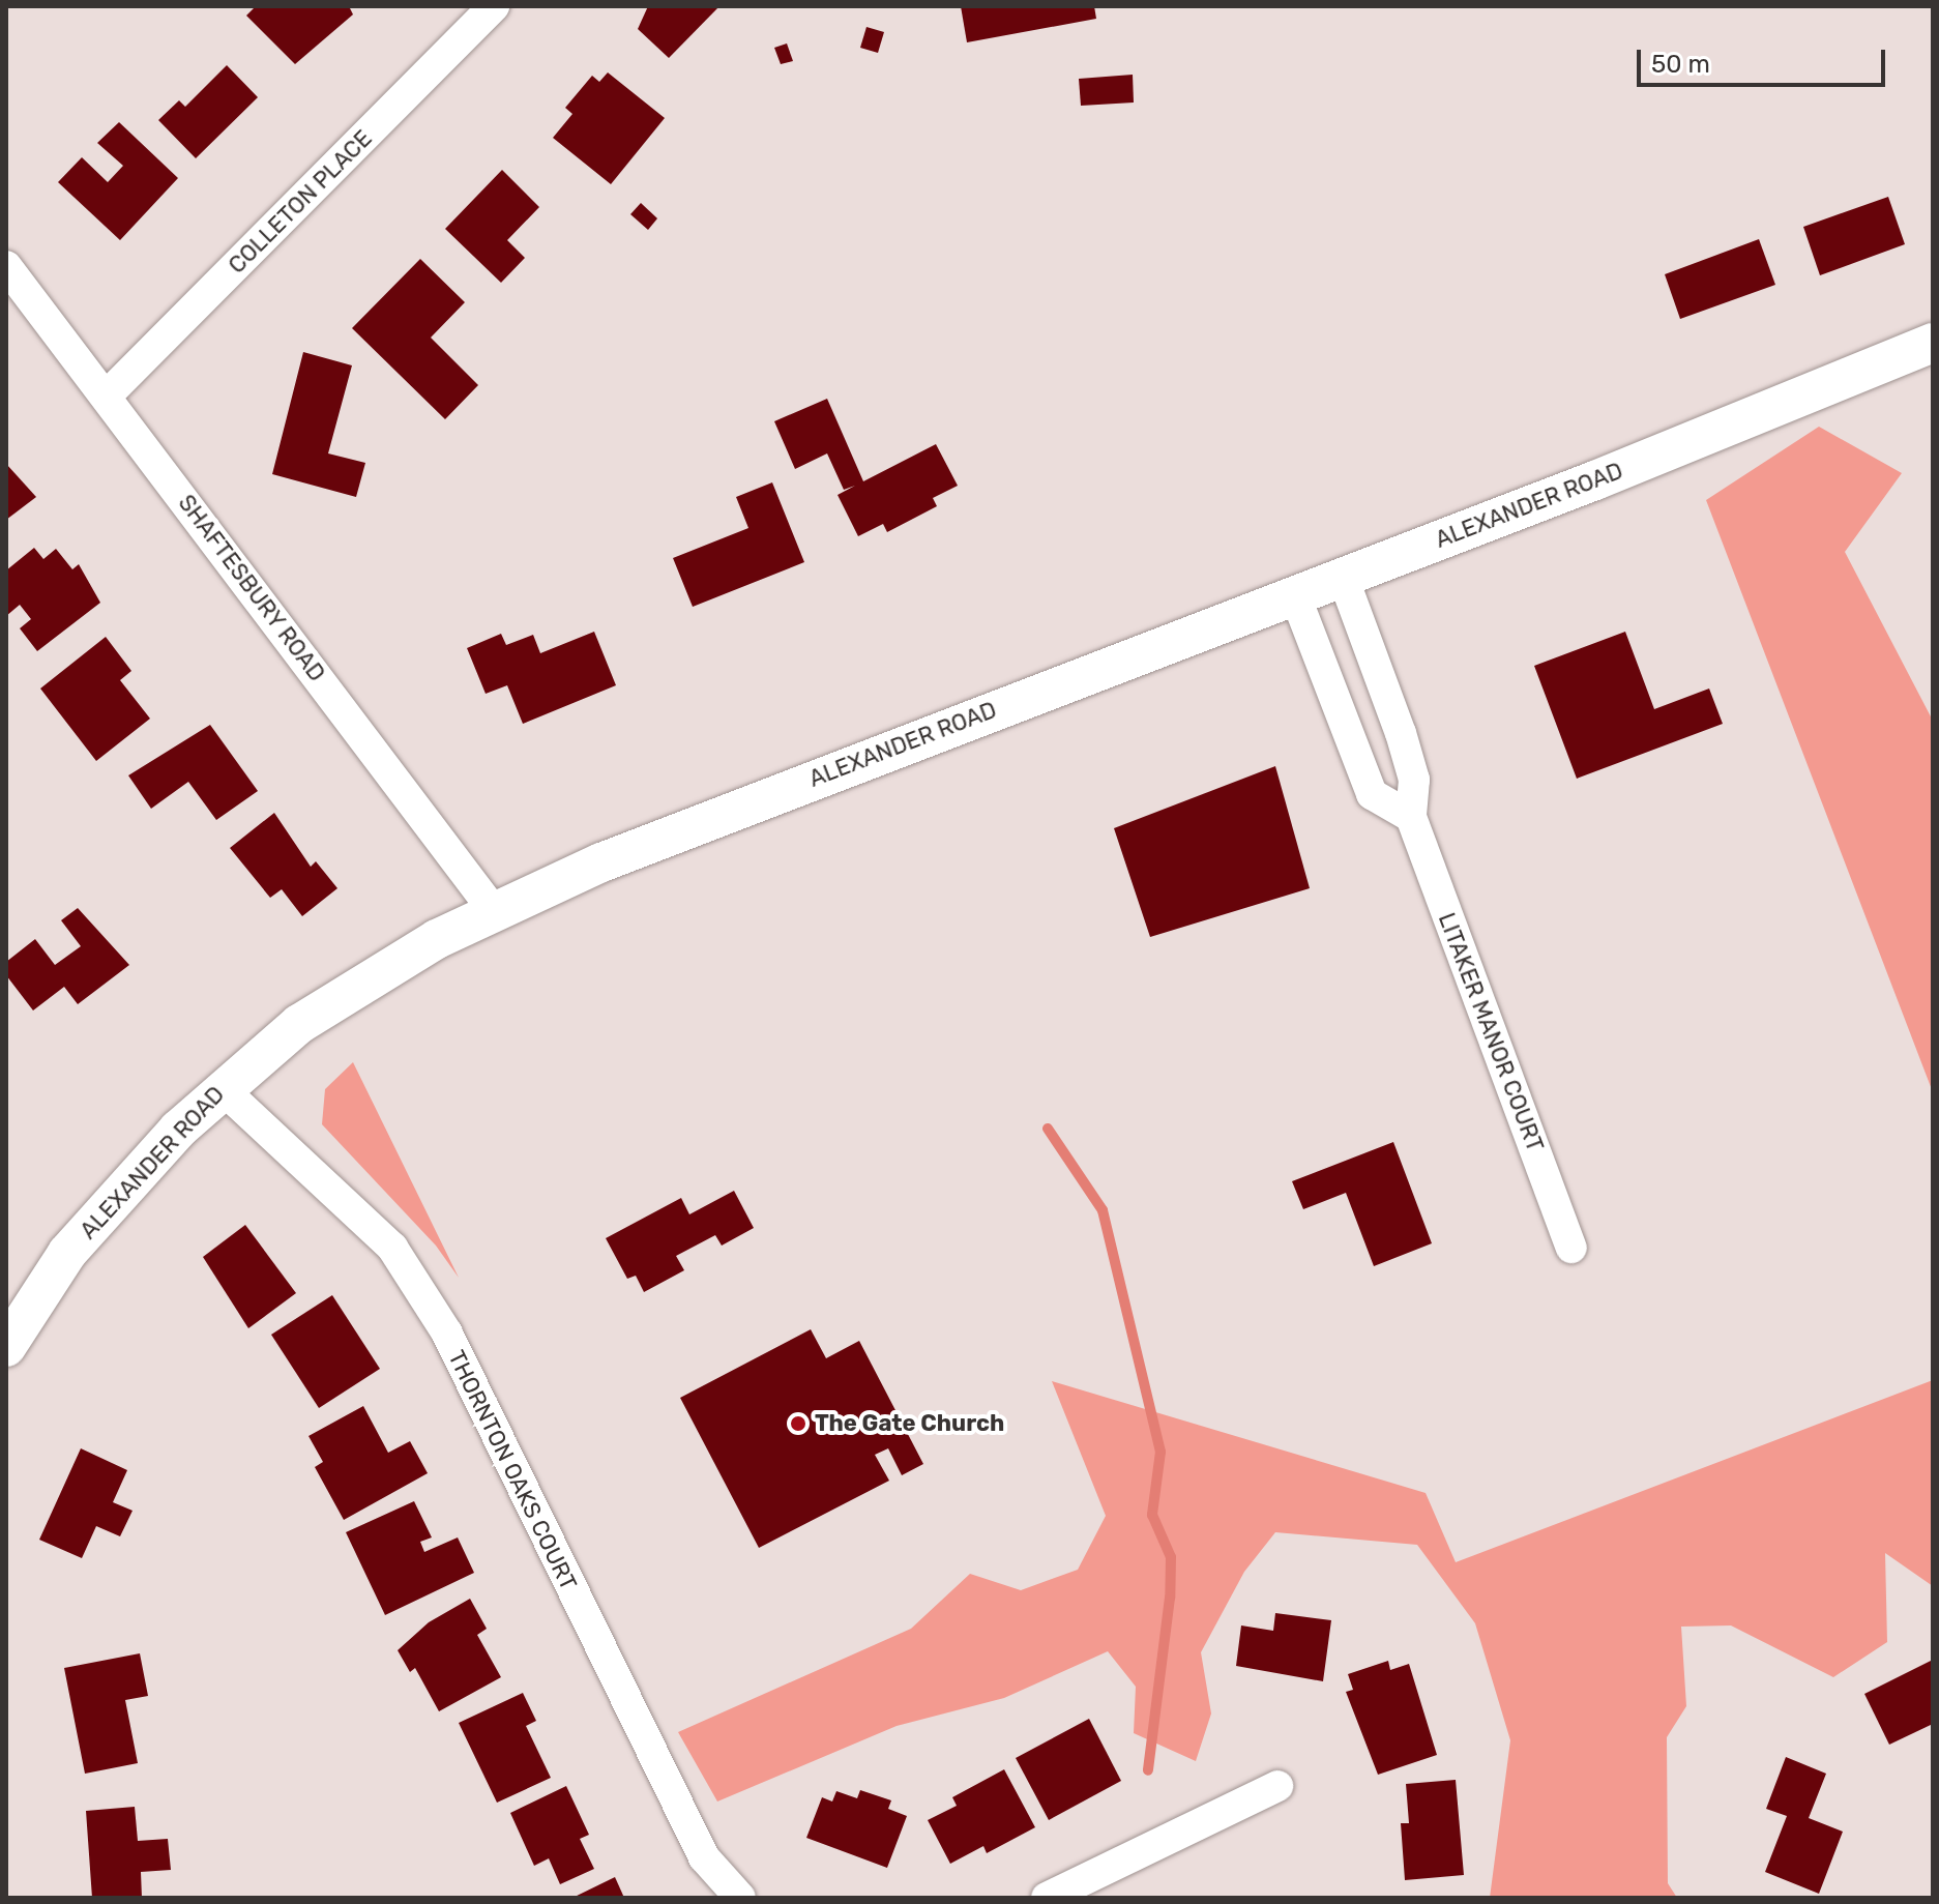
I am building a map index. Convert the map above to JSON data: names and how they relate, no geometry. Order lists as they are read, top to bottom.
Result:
{
  "streets": {
    "street": [
      "COLLETON PLACE",
      "ALEXANDER ROAD",
      "SHAFTESBURY ROAD",
      "LITAKER MANOR COURT",
      "THORNTON OAKS COURT"
    ]
  },
  "crossings": [
    ["COLLETON PLACE", "SHAFTESBURY ROAD"],
    ["ALEXANDER ROAD", "SHAFTESBURY ROAD"],
    ["ALEXANDER ROAD", "LITAKER MANOR COURT"],
    ["ALEXANDER ROAD", "THORNTON OAKS COURT"]
  ],
  "places": ["The Gate Church"],
  "scale_bar": "50 m"
}
